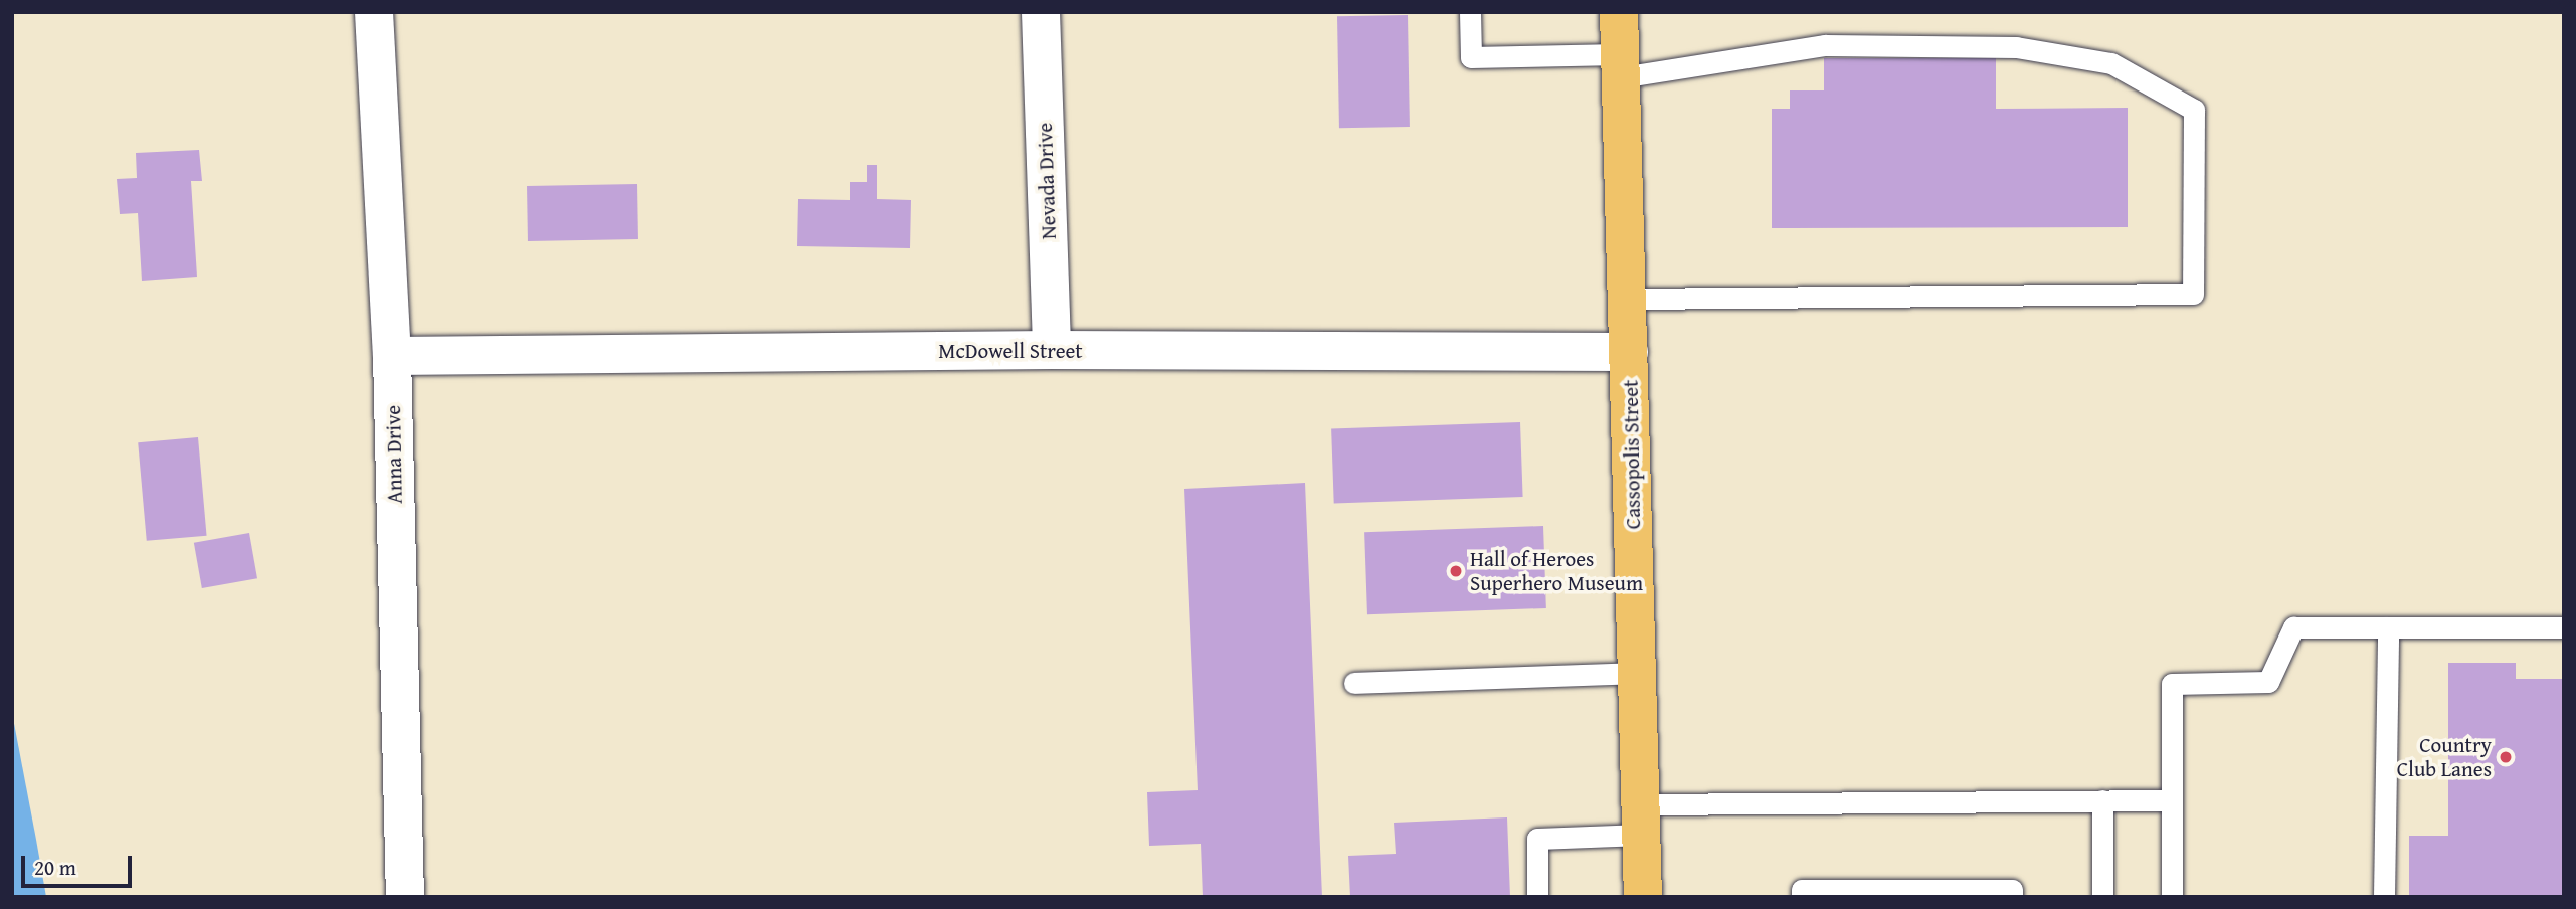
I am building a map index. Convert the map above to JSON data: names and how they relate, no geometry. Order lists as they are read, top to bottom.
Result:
{
  "streets": {
    "main road": ["Cassopolis Street"],
    "street": ["Nevada Drive", "McDowell Street", "Anna Drive"]
  },
  "crossings": [
    ["Nevada Drive", "McDowell Street"],
    ["McDowell Street", "Anna Drive"],
    ["McDowell Street", "Cassopolis Street"]
  ],
  "places": ["Hall of Heroes Superhero Museum", "Country Club Lanes"],
  "scale_bar": "20 m"
}
